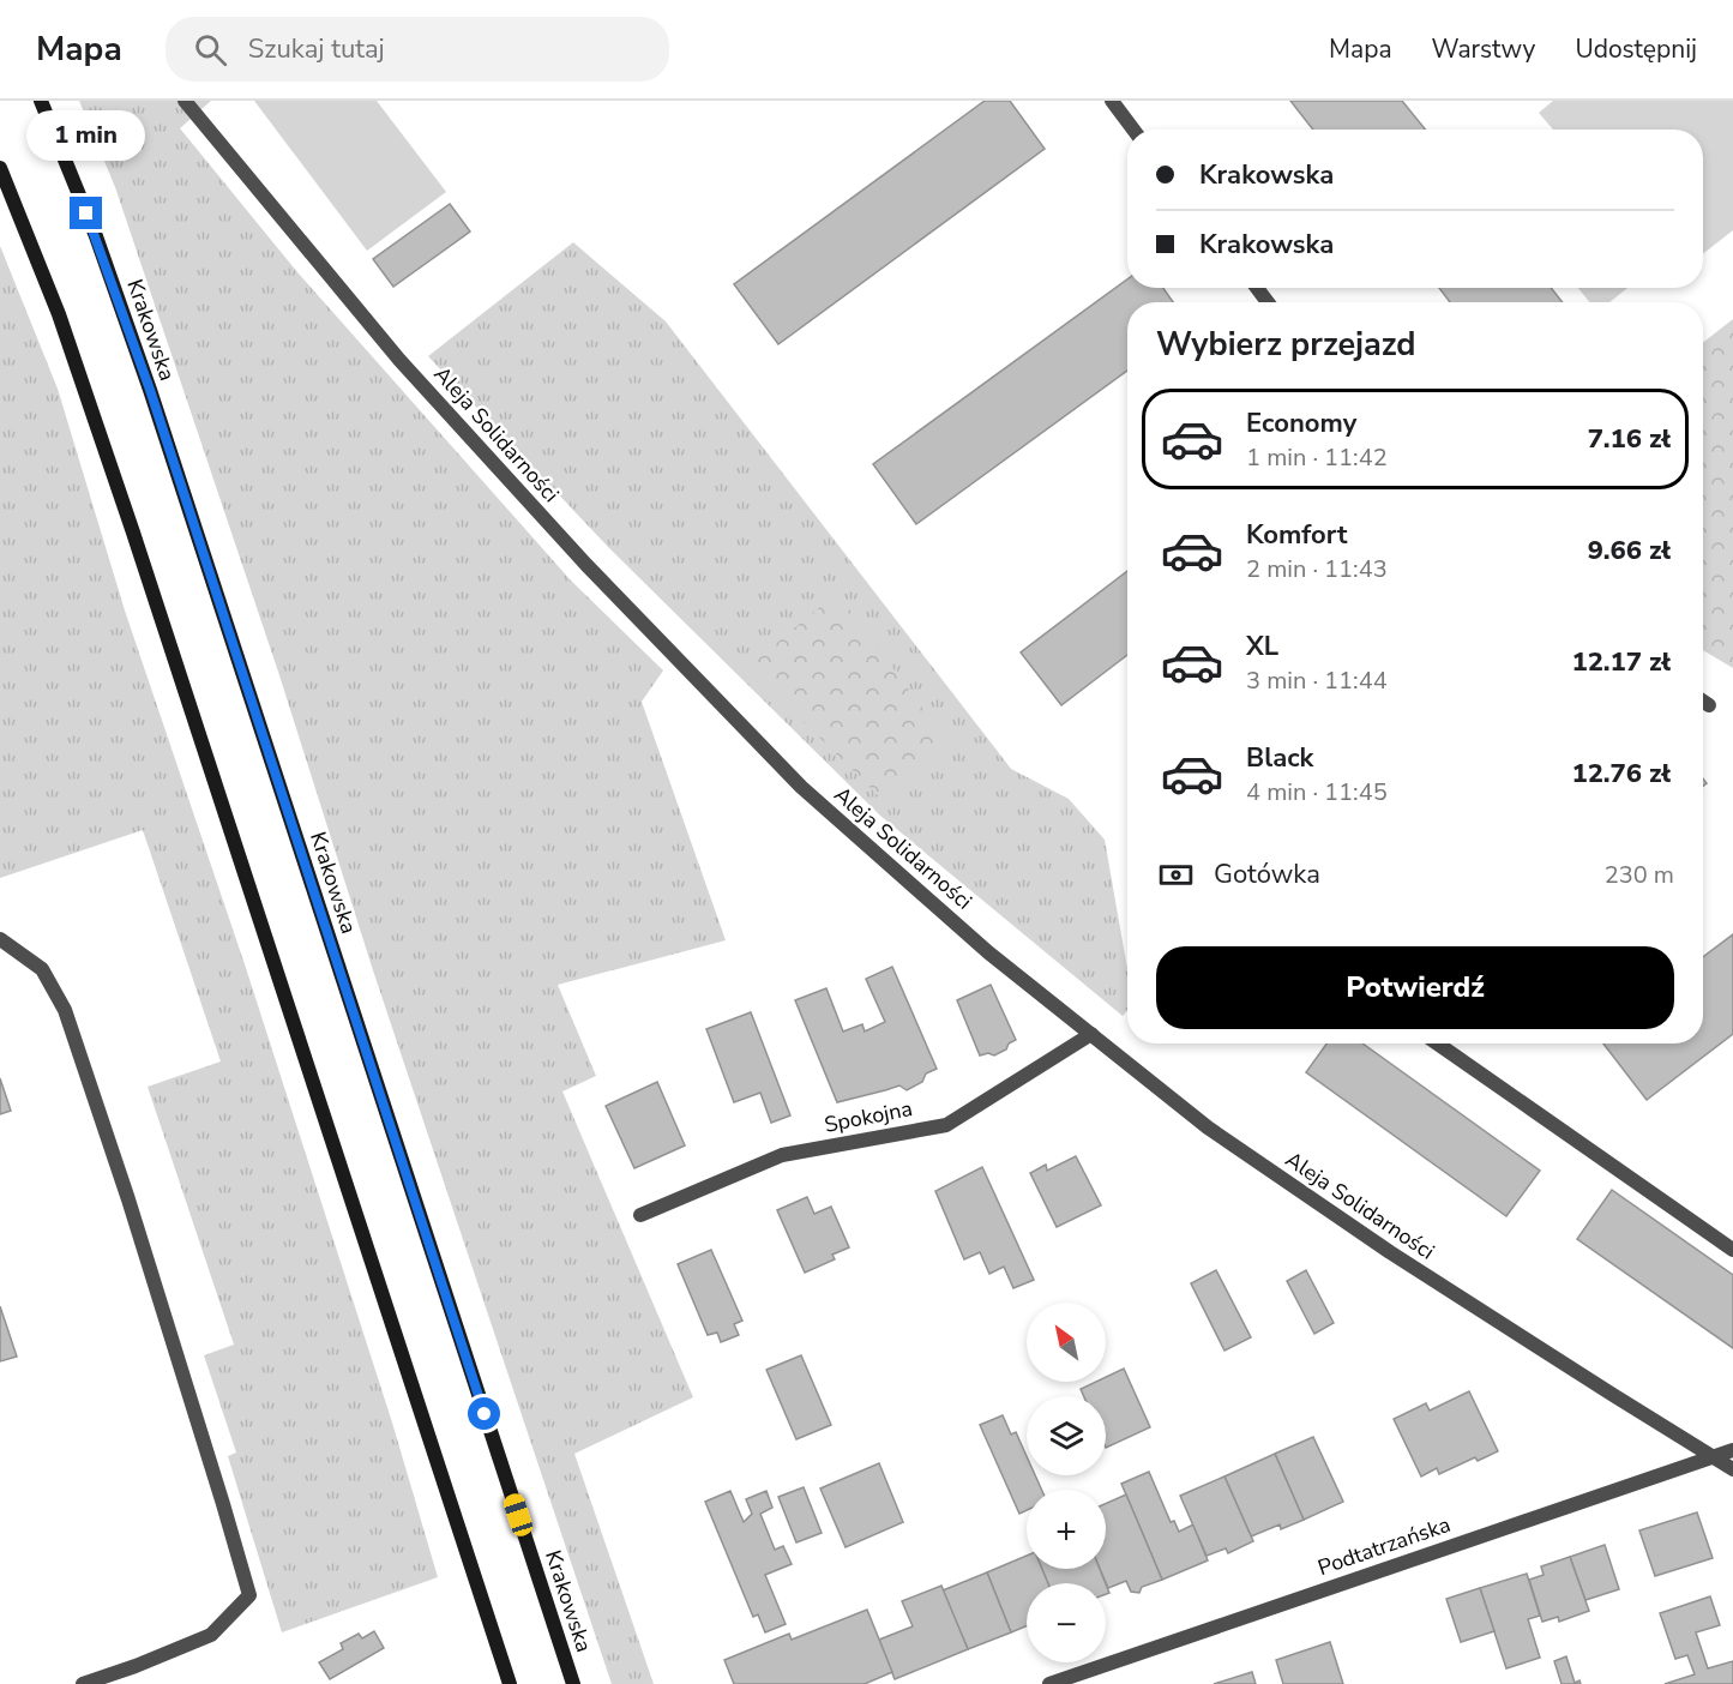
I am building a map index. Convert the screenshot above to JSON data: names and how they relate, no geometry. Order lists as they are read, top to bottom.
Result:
{
  "streets": {
    "main road": ["Krakowska"],
    "street": ["Aleja Solidarności", "Spokojna", "Podtatrzańska"]
  },
  "crossings": [
    ["Aleja Solidarności", "Spokojna"],
    ["Aleja Solidarności", "Podtatrzańska"]
  ],
  "north": "top left",
  "page": {
    "header": "Mapa",
    "search": "Szukaj tutaj",
    "nav": ["Mapa", "Warstwy", "Udostępnij"],
    "bubble": "1 min",
    "banner": ["Krakowska", "Krakowska"],
    "heading": "Wybierz przejazd",
    "list": [
      {
        "name": "Economy",
        "note": "1 min · 11:42",
        "value": "7.16 zł"
      },
      {
        "name": "Komfort",
        "note": "2 min · 11:43",
        "value": "9.66 zł"
      },
      {
        "name": "XL",
        "note": "3 min · 11:44",
        "value": "12.17 zł"
      },
      {
        "name": "Black",
        "note": "4 min · 11:45",
        "value": "12.76 zł"
      }
    ],
    "pay": ["Gotówka", "230 m"],
    "buttons": "Potwierdź",
    "map_buttons": ["+", "−"]
  }
}
